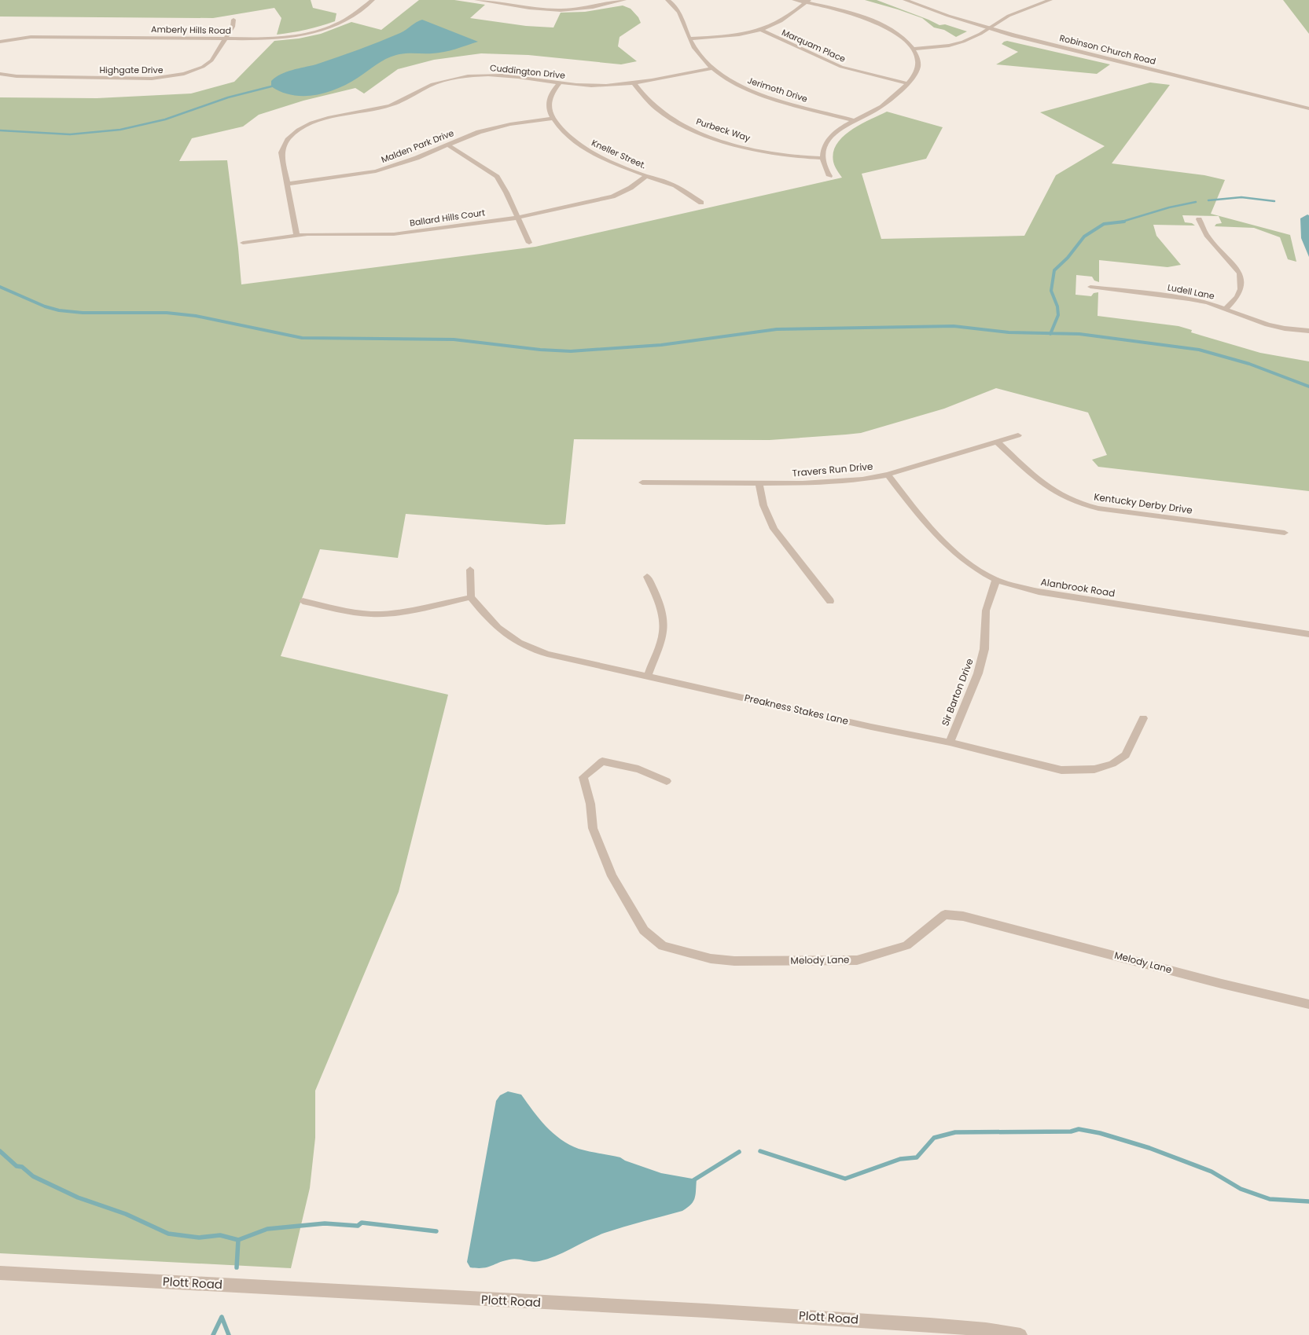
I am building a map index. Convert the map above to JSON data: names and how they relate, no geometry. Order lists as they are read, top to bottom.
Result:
{
  "streets": {
    "street": [
      "Amberly Hills Road",
      "Marquam Place",
      "Robinson Church Road",
      "Highgate Drive",
      "Cuddington Drive",
      "Jerimoth Drive",
      "Purbeck Way",
      "Malden Park Drive",
      "Kneller Street.",
      "Ballard Hills Court",
      "Ludell Lane",
      "Travers Run Drive",
      "Kentucky Derby Drive",
      "Alanbrook Road",
      "Sir Barton Drive",
      "Preakness Stakes Lane",
      "Melody Lane",
      "Plott Road"
    ]
  },
  "crossings": [
    ["Amberly Hills Road", "Highgate Drive"],
    ["Cuddington Drive", "Jerimoth Drive"],
    ["Cuddington Drive", "Purbeck Way"],
    ["Cuddington Drive", "Malden Park Drive"],
    ["Cuddington Drive", "Ballard Hills Court"],
    ["Malden Park Drive", "Kneller Street."],
    ["Kneller Street.", "Ballard Hills Court"],
    ["Travers Run Drive", "Kentucky Derby Drive"],
    ["Travers Run Drive", "Alanbrook Road"],
    ["Alanbrook Road", "Sir Barton Drive"],
    ["Sir Barton Drive", "Preakness Stakes Lane"]
  ]
}
